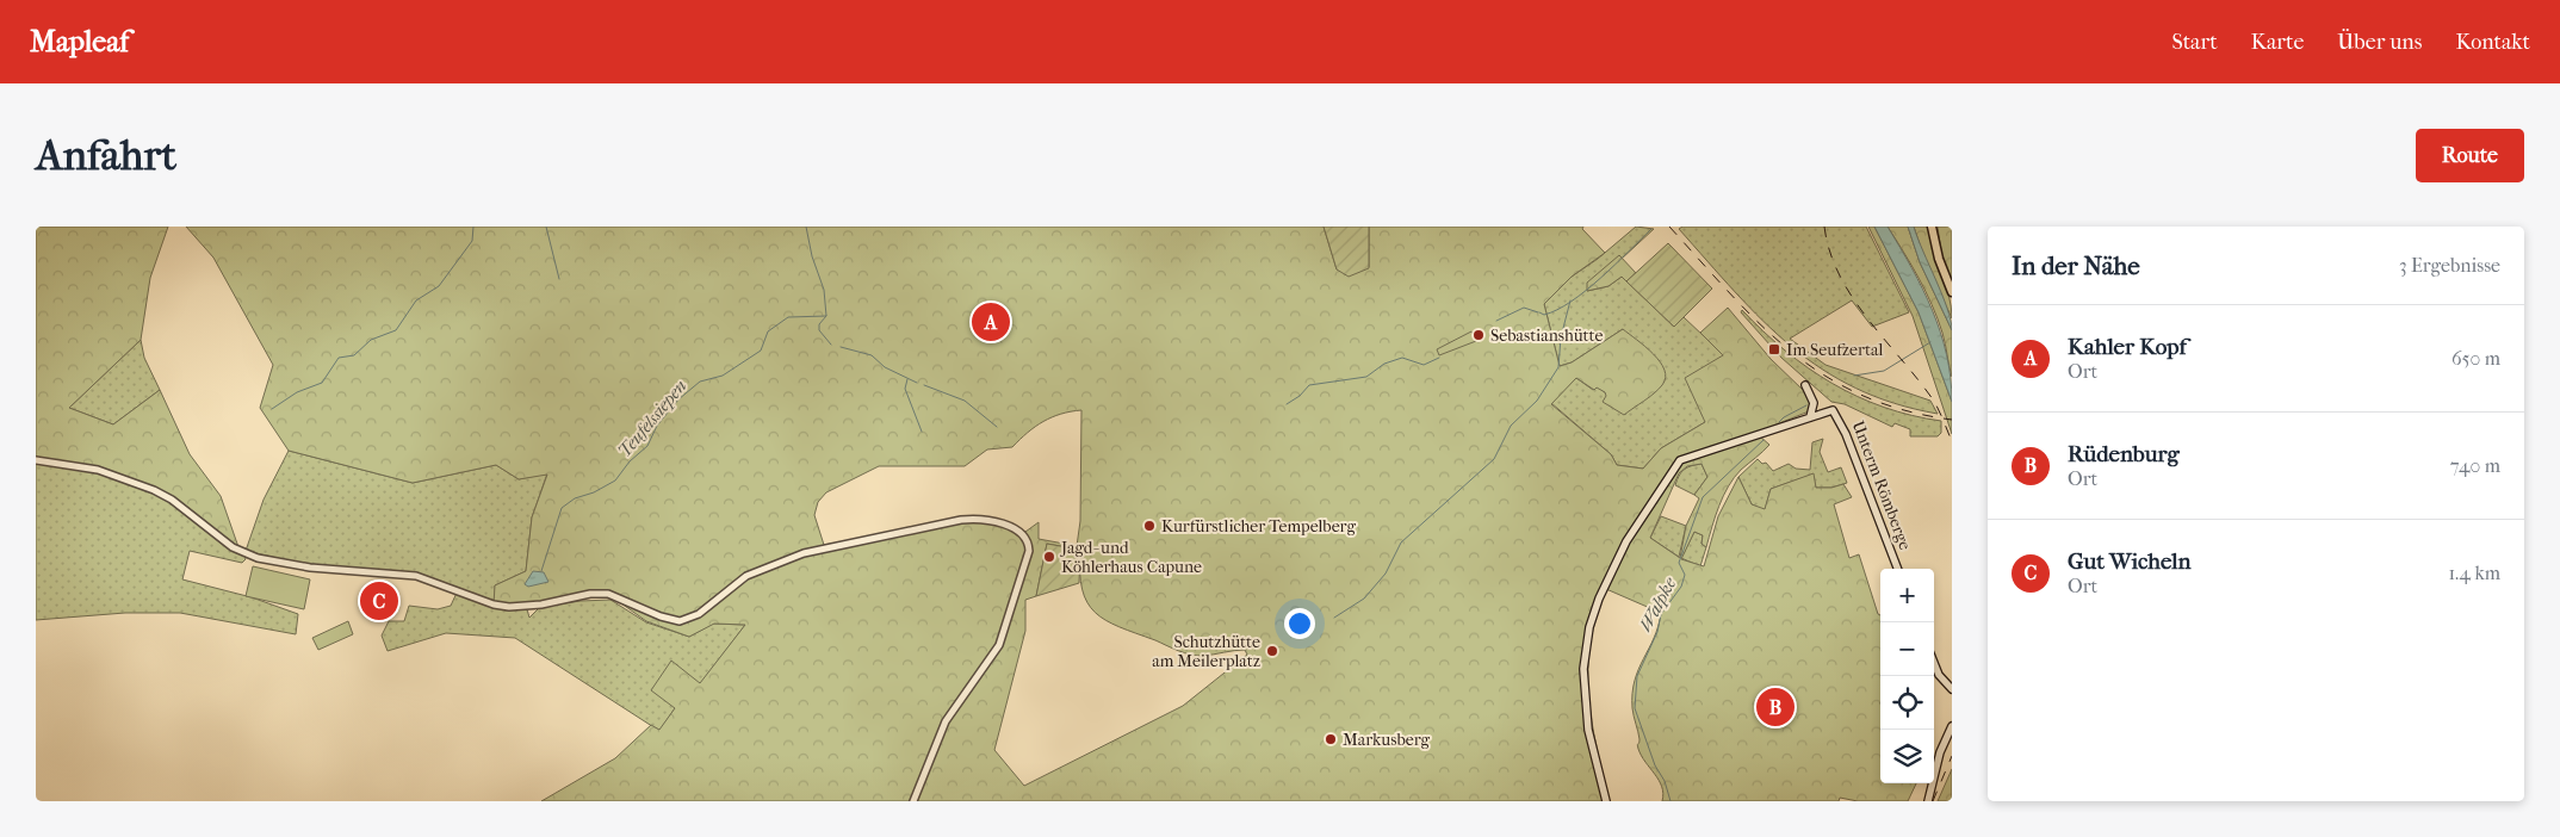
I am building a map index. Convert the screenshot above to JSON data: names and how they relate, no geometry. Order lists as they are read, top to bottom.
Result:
{
  "streets": {
    "main road": ["Unterm Römberge"]
  },
  "water": ["Teufelssiepen", "Walpke"],
  "places": {
    "other": [
      "Sebastianshütte",
      "Kurfürstlicher Tempelberg",
      "Jagd- und Köhlerhaus Capune",
      "Schutzhütte am Meilerplatz",
      "Markusberg"
    ],
    "transit": ["Im Seufzertal"]
  },
  "page": {
    "header": "Mapleaf",
    "nav": [
      "Start",
      "Karte",
      "Über uns",
      "Kontakt"
    ],
    "buttons": "Route",
    "title": "Anfahrt",
    "heading": ["In der Nähe", "3 Ergebnisse"],
    "pins": ["A", "C", "B"],
    "list": [
      {
        "mark": "A",
        "name": "Kahler Kopf",
        "note": "Ort",
        "value": "650 m"
      },
      {
        "mark": "B",
        "name": "Rüdenburg",
        "note": "Ort",
        "value": "740 m"
      },
      {
        "mark": "C",
        "name": "Gut Wicheln",
        "note": "Ort",
        "value": "1.4 km"
      }
    ],
    "map_buttons": ["+", "−"]
  }
}
